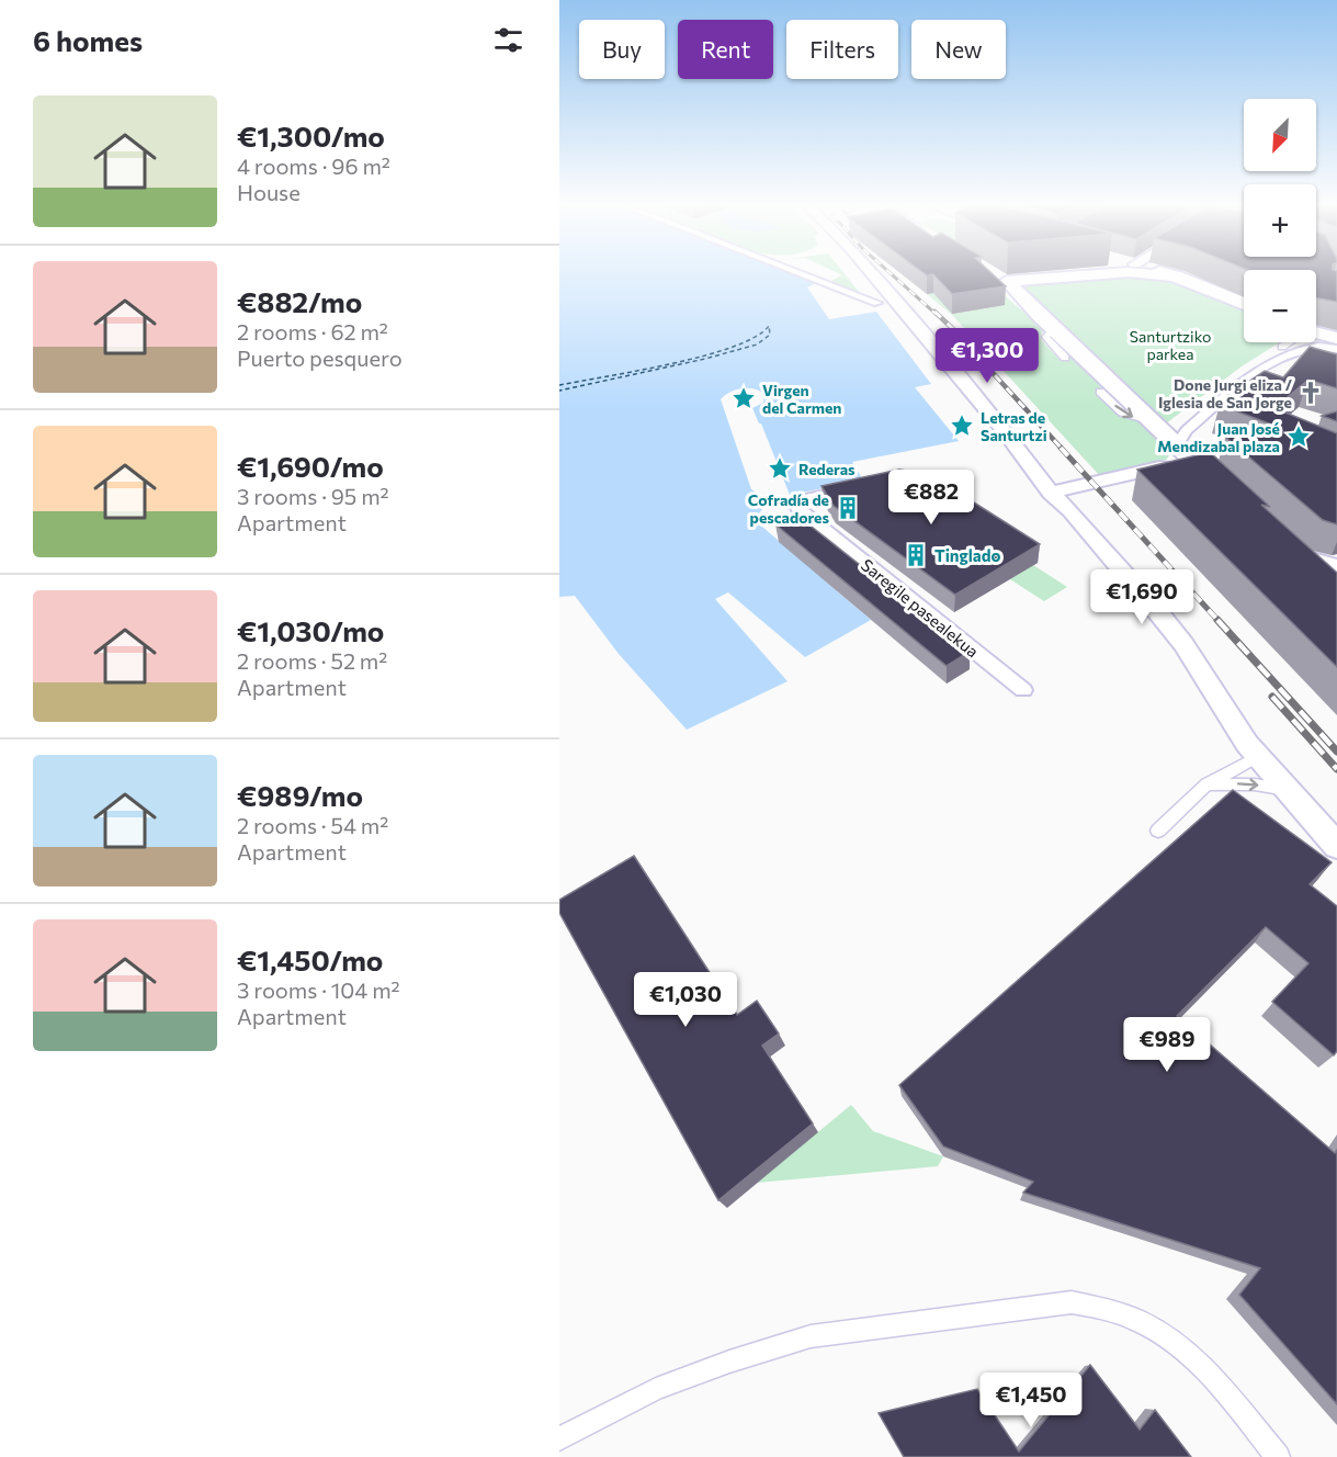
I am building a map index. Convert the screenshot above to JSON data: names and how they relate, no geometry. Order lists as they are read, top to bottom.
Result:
{
  "streets": {
    "street": ["Saregile pasealekua"]
  },
  "parks": ["Santurtziko parkea"],
  "places": {
    "church": ["Done Jurgi eliza / Iglesia de San Jorge"],
    "place": [
      "Virgen del Carmen",
      "Letras de Santurtzi",
      "Juan José Mendizabal plaza",
      "Rederas"
    ],
    "building": ["Cofradía de pescadores", "Tinglado"]
  },
  "north": "bottom left",
  "page": {
    "heading": "6 homes",
    "chip": [
      "Buy",
      "Rent",
      "Filters",
      "New"
    ],
    "list": [
      {
        "name": "€1,300/mo",
        "note": "4 rooms · 96 m² · House"
      },
      {
        "name": "€882/mo",
        "note": "2 rooms · 62 m² · Puerto pesquero"
      },
      {
        "name": "€1,690/mo",
        "note": "3 rooms · 95 m² · Apartment"
      },
      {
        "name": "€1,030/mo",
        "note": "2 rooms · 52 m² · Apartment"
      },
      {
        "name": "€989/mo",
        "note": "2 rooms · 54 m² · Apartment"
      },
      {
        "name": "€1,450/mo",
        "note": "3 rooms · 104 m² · Apartment"
      }
    ],
    "map_buttons": ["+", "−"],
    "price": [
      "€1,300",
      "€882",
      "€1,690",
      "€1,030",
      "€989",
      "€1,450"
    ]
  }
}
